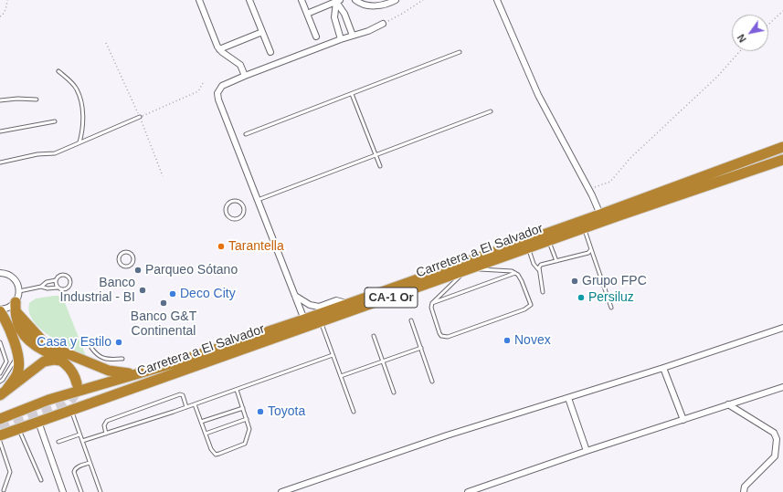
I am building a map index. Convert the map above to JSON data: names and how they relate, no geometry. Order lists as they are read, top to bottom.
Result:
{
  "streets": {
    "highway": ["Carretera a El Salvador", "CA-1 Or"]
  },
  "places": [
    "Tarantella",
    "Parqueo Sótano",
    "Grupo FPC",
    "Banco Industrial - BI",
    "Deco City",
    "Persiluz",
    "Banco G&T Continental",
    "Novex",
    "Casa y Estilo",
    "Toyota"
  ],
  "north": "bottom left"
}
